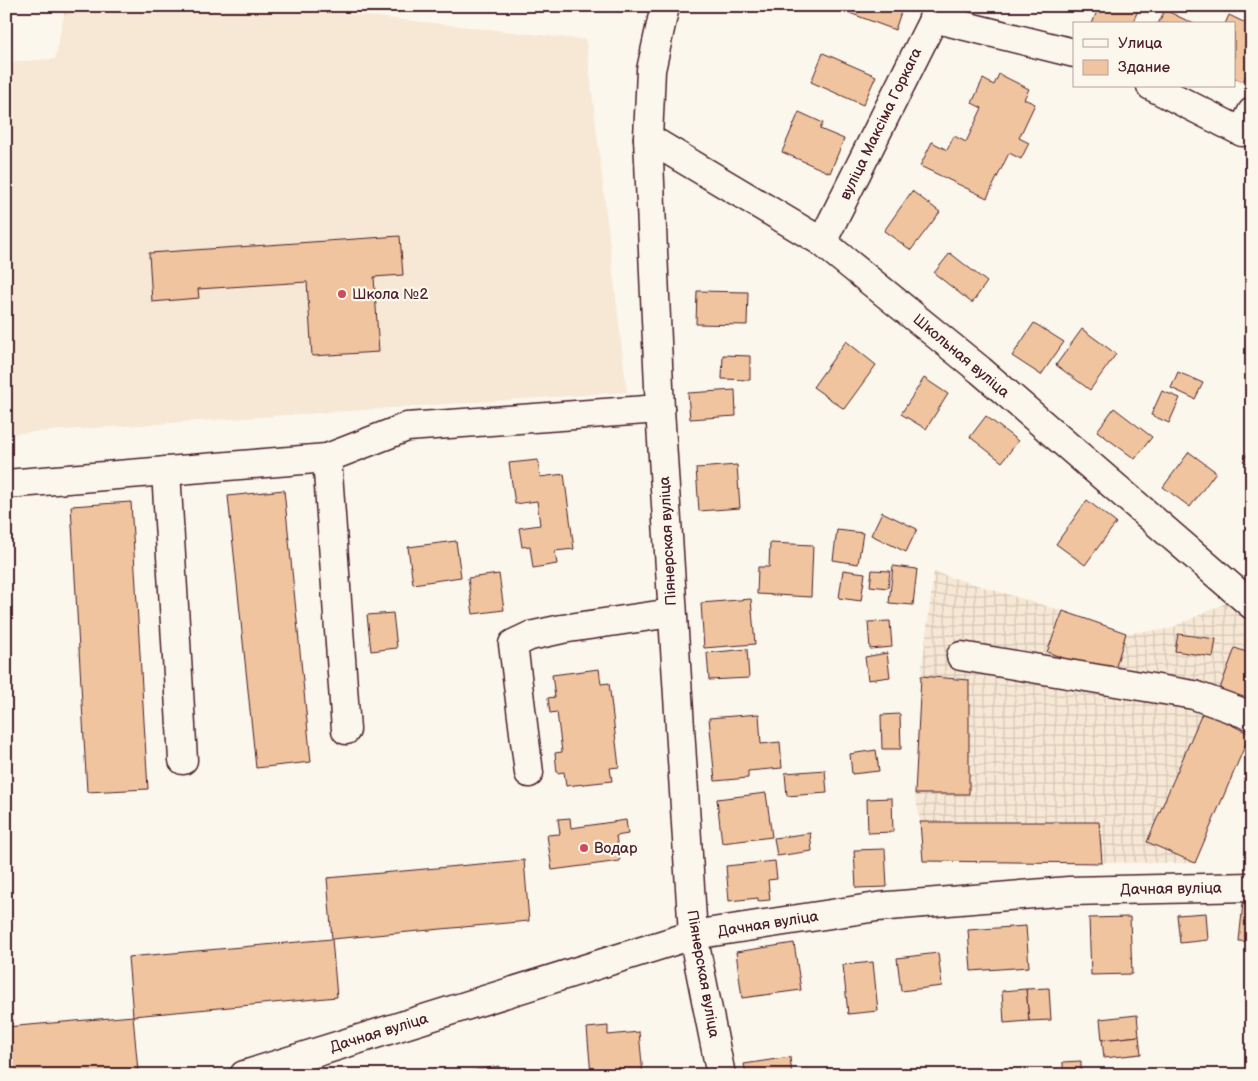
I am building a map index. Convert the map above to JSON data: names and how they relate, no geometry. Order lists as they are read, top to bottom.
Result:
{
  "streets": {
    "street": [
      "вуліца Максіма Горкага",
      "Школьная вуліца",
      "Піянерская вуліца",
      "Дачная вуліца"
    ]
  },
  "crossings": [
    ["вуліца Максіма Горкага", "Школьная вуліца"],
    ["Школьная вуліца", "Піянерская вуліца"],
    ["Піянерская вуліца", "Дачная вуліца"]
  ],
  "places": ["Школа №2", "Водар"],
  "legend": ["Улица", "Здание"]
}
